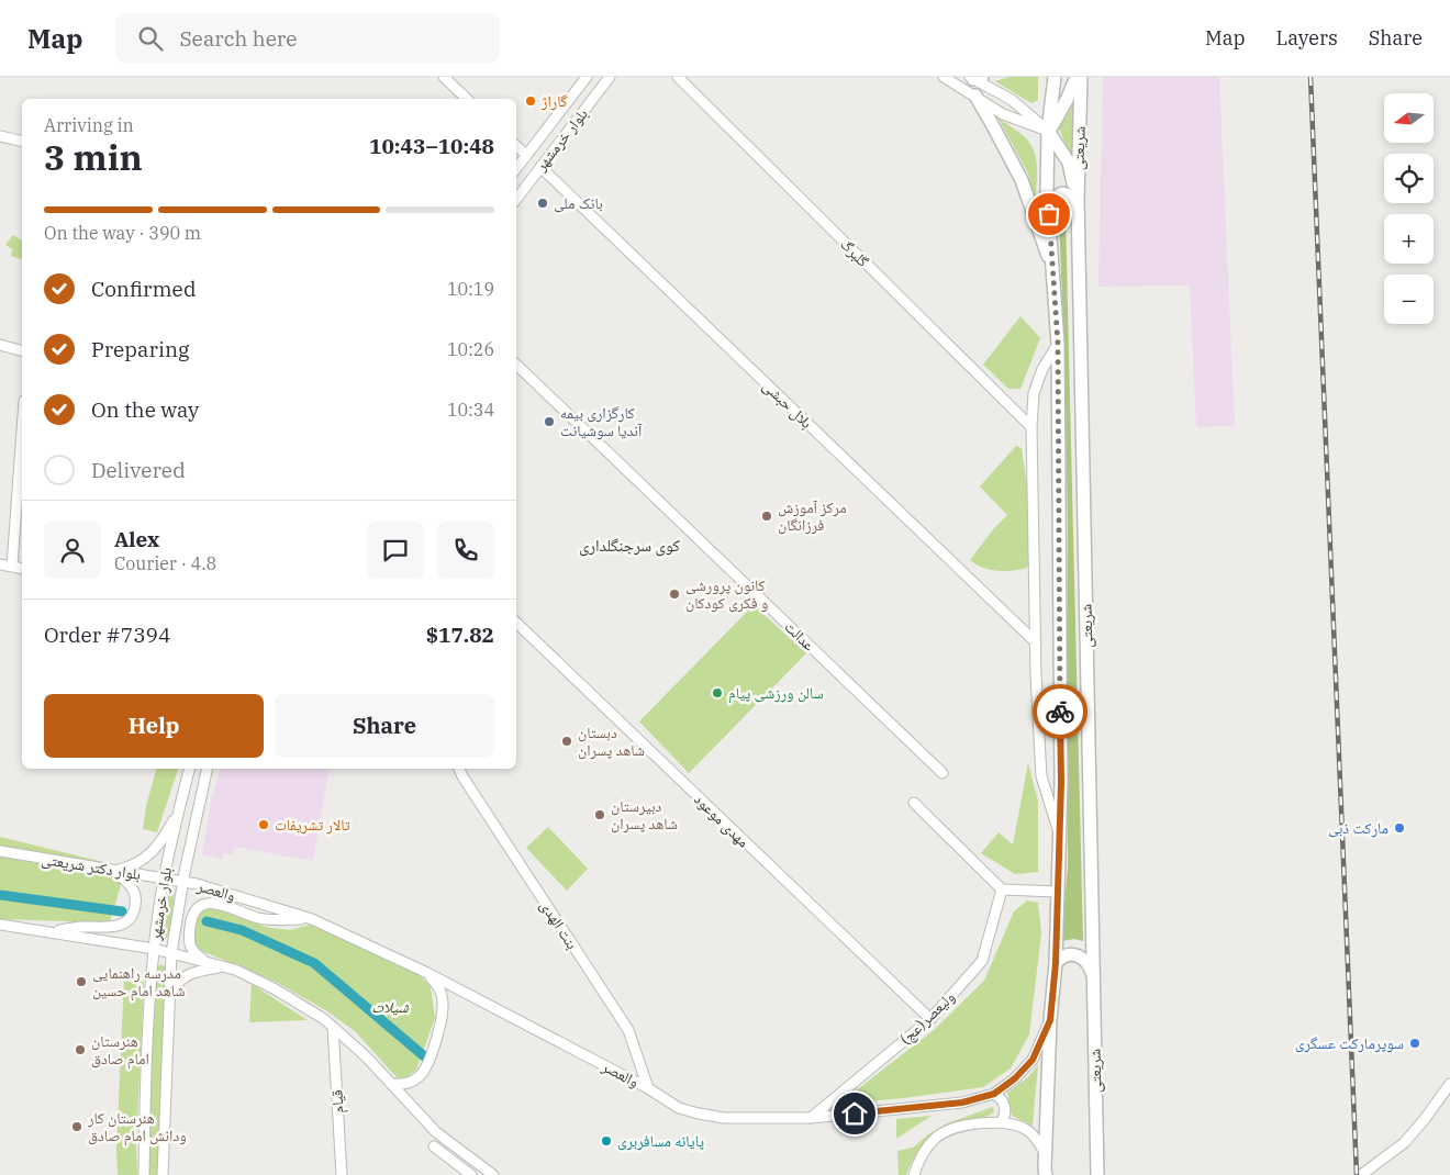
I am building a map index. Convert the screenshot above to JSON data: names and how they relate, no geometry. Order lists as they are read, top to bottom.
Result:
{
  "streets": {
    "highway": ["شریعتی"],
    "street": [
      "بلوار خرمشهر",
      "گلبرگ",
      "بلال حبشی",
      "عدالت",
      "مهدی موعود",
      "بلوار دکتر شریعتی",
      "والعصر",
      "بنت الهدی",
      "ولیعصر(عج)",
      "قیام"
    ]
  },
  "crossings": [
    ["بلوار خرمشهر", "بلال حبشی"],
    ["بلوار خرمشهر", "بلوار دکتر شریعتی"],
    ["بلوار خرمشهر", "والعصر"],
    ["مهدی موعود", "ولیعصر(عج)"],
    ["بلوار دکتر شریعتی", "والعصر"],
    ["والعصر", "بنت الهدی"],
    ["والعصر", "ولیعصر(عج)"]
  ],
  "districts": ["کوی سرجنگلداری"],
  "parks": ["شیلات"],
  "places": [
    "گاراژ",
    "بانک ملی",
    "کارگزاری بیمه آندیا سوشیانت",
    "مرکز آموزش فرزانگان",
    "کانون پرورشی و فکری کودکان",
    "سالن ورزشی پیام",
    "دبستان شاهد پسران",
    "دبیرستان شاهد پسران",
    "تالار تشریفات",
    "مارکت ذبی",
    "مدرسه راهنمایی شاهد امام حسین",
    "سوپرمارکت عسگری",
    "هنرستان امام صادق",
    "هنرستان کار ودانش امام صادق",
    "پایانه مسافربری"
  ],
  "north": "left",
  "page": {
    "header": "Map",
    "search": "Search here",
    "nav": ["Map", "Layers", "Share"],
    "map_buttons": ["+", "−"],
    "heading": ["3 min", "Arriving in", "10:43–10:48"],
    "panel": [
      "Alex",
      "Courier · 4.8",
      "Order #7394",
      "$17.82"
    ],
    "bar": "On the way · 390 m",
    "list": [
      ["Confirmed", "10:19"],
      ["Preparing", "10:26"],
      ["On the way", "10:34"],
      "Delivered"
    ],
    "buttons": ["Help", "Share"]
  }
}
